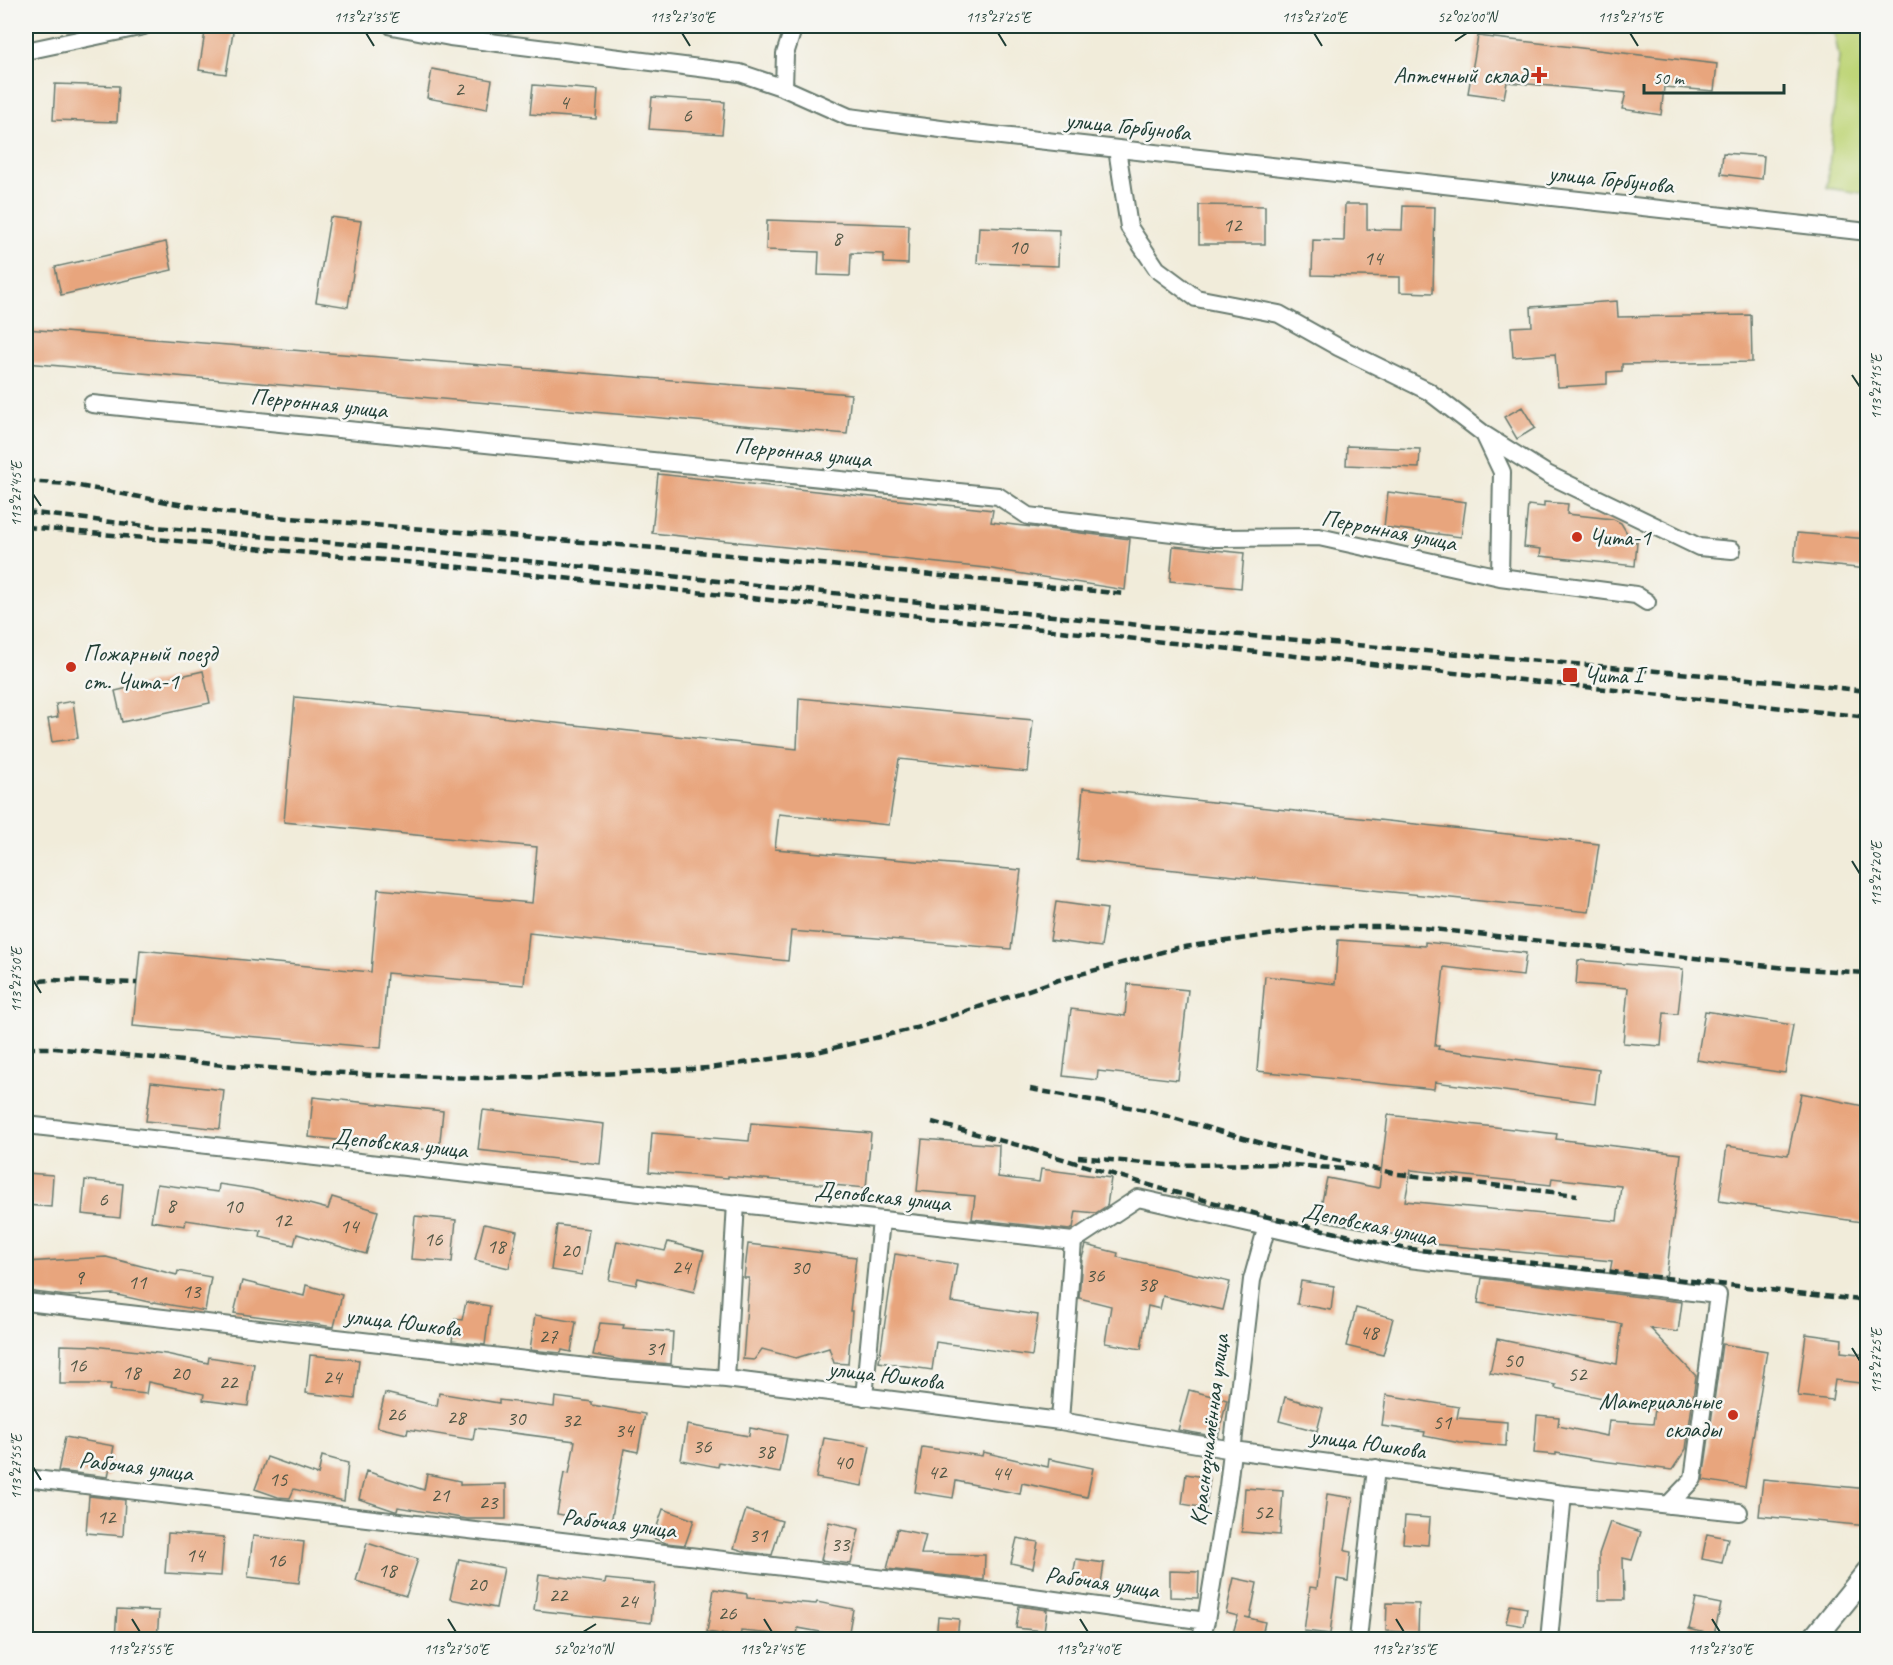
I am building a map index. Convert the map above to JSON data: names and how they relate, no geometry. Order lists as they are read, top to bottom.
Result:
{
  "streets": {
    "street": [
      "улица Горбунова",
      "Перронная улица",
      "Деповская улица",
      "улица Юшкова",
      "Краснознамённая улица",
      "Рабочая улица"
    ]
  },
  "crossings": [
    ["Деповская улица", "улица Юшкова"],
    ["Деповская улица", "Краснознамённая улица"],
    ["улица Юшкова", "Краснознамённая улица"],
    ["Краснознамённая улица", "Рабочая улица"]
  ],
  "places": {
    "health": ["Аптечный склад"],
    "other": ["Чита-1", "Пожарный поезд ст. Чита-1", "Материальные склады"],
    "transit": ["Чита I"]
  },
  "house_numbers": [
    "2",
    "4",
    "6",
    "12",
    "8",
    "10",
    "14",
    "6",
    "8",
    "10",
    "12",
    "14",
    "16",
    "18",
    "20",
    "24",
    "30",
    "36",
    "9",
    "11",
    "38",
    "13",
    "48",
    "27",
    "31",
    "50",
    "16",
    "18",
    "20",
    "52",
    "24",
    "22",
    "26",
    "28",
    "30",
    "32",
    "51",
    "34",
    "36",
    "38",
    "40",
    "42",
    "44",
    "15",
    "21",
    "23",
    "52",
    "12",
    "31",
    "33",
    "14",
    "16",
    "18",
    "20",
    "22",
    "24",
    "26"
  ],
  "scale_bar": "50 m",
  "coordinates": [
    "113°27'35\"E",
    "113°27'30\"E",
    "113°27'25\"E",
    "113°27'20\"E",
    "52°02'00\"N",
    "113°27'15\"E",
    "113°27'45\"E",
    "113°27'50\"E",
    "113°27'55\"E",
    "52°02'10\"N",
    "113°27'40\"E"
  ]
}
